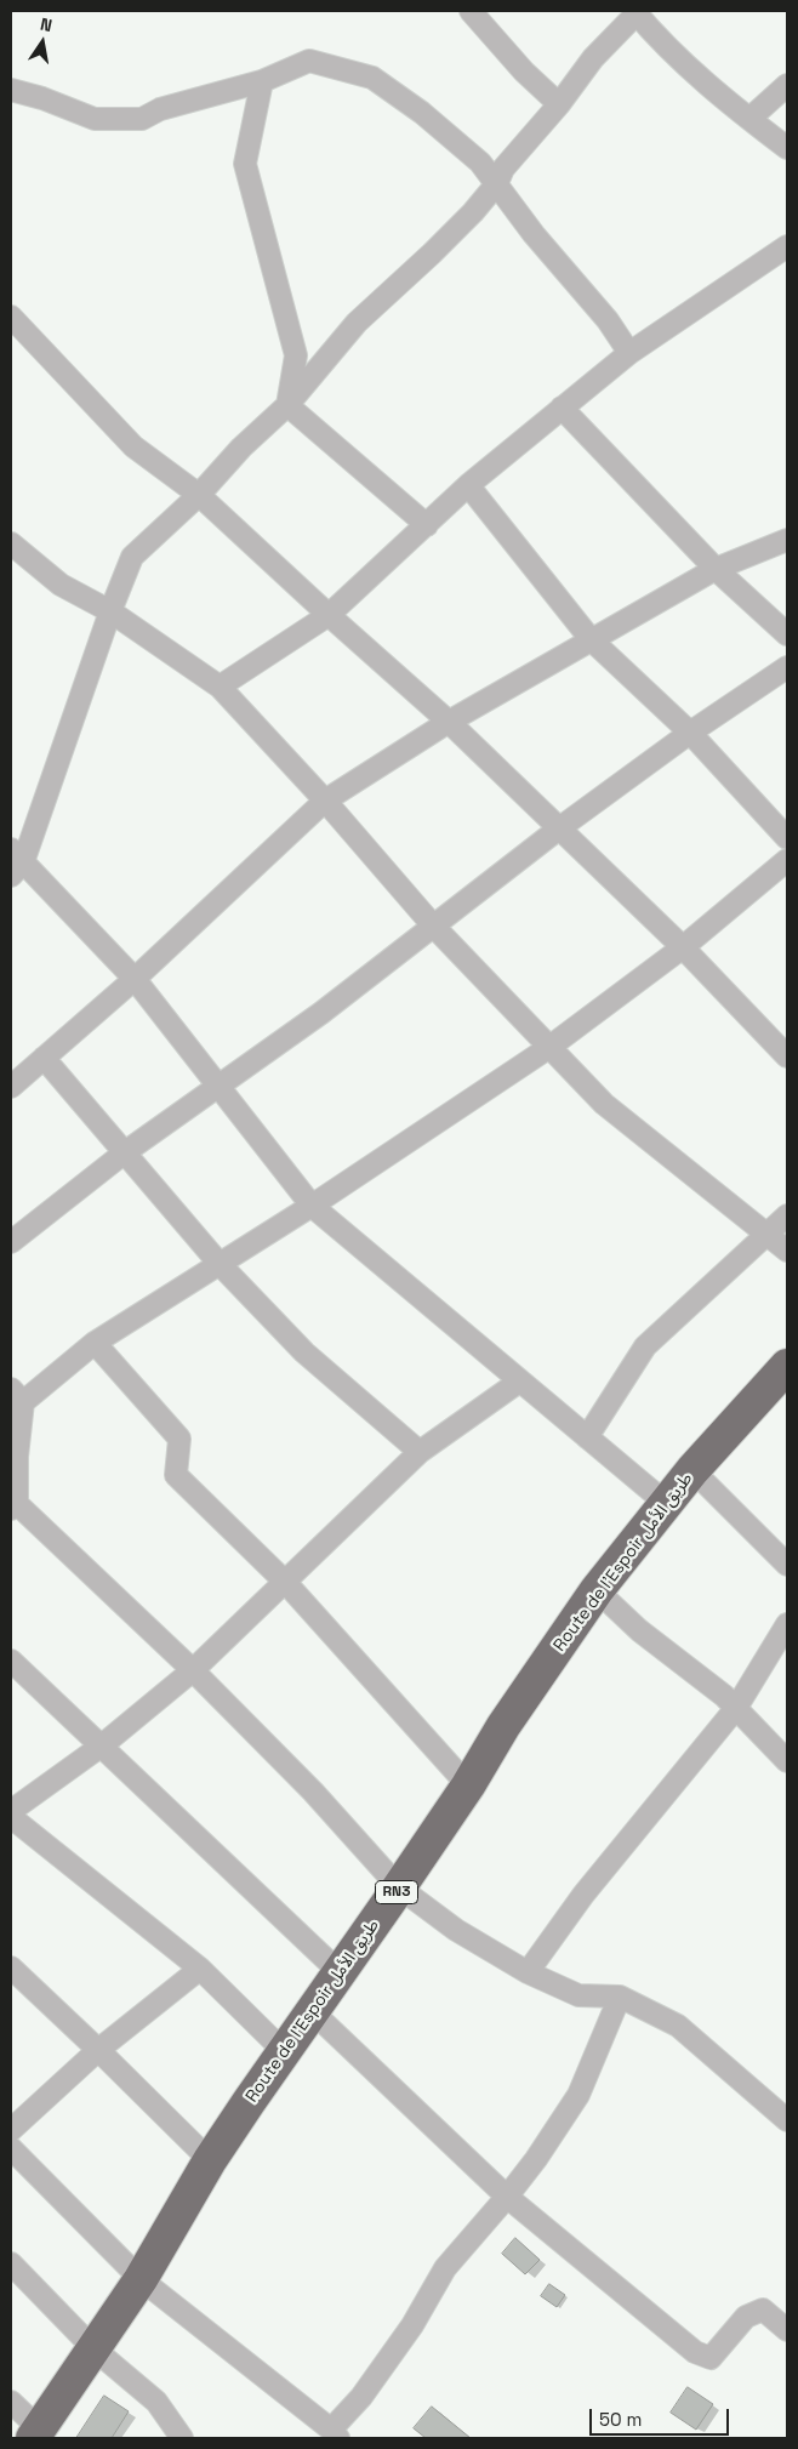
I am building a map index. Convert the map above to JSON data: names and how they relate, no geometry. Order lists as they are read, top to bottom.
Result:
{
  "streets": {
    "highway": ["Route de l’Espoir طريق الأمل", "RN3"]
  },
  "scale_bar": "50 m",
  "north": "top"
}
